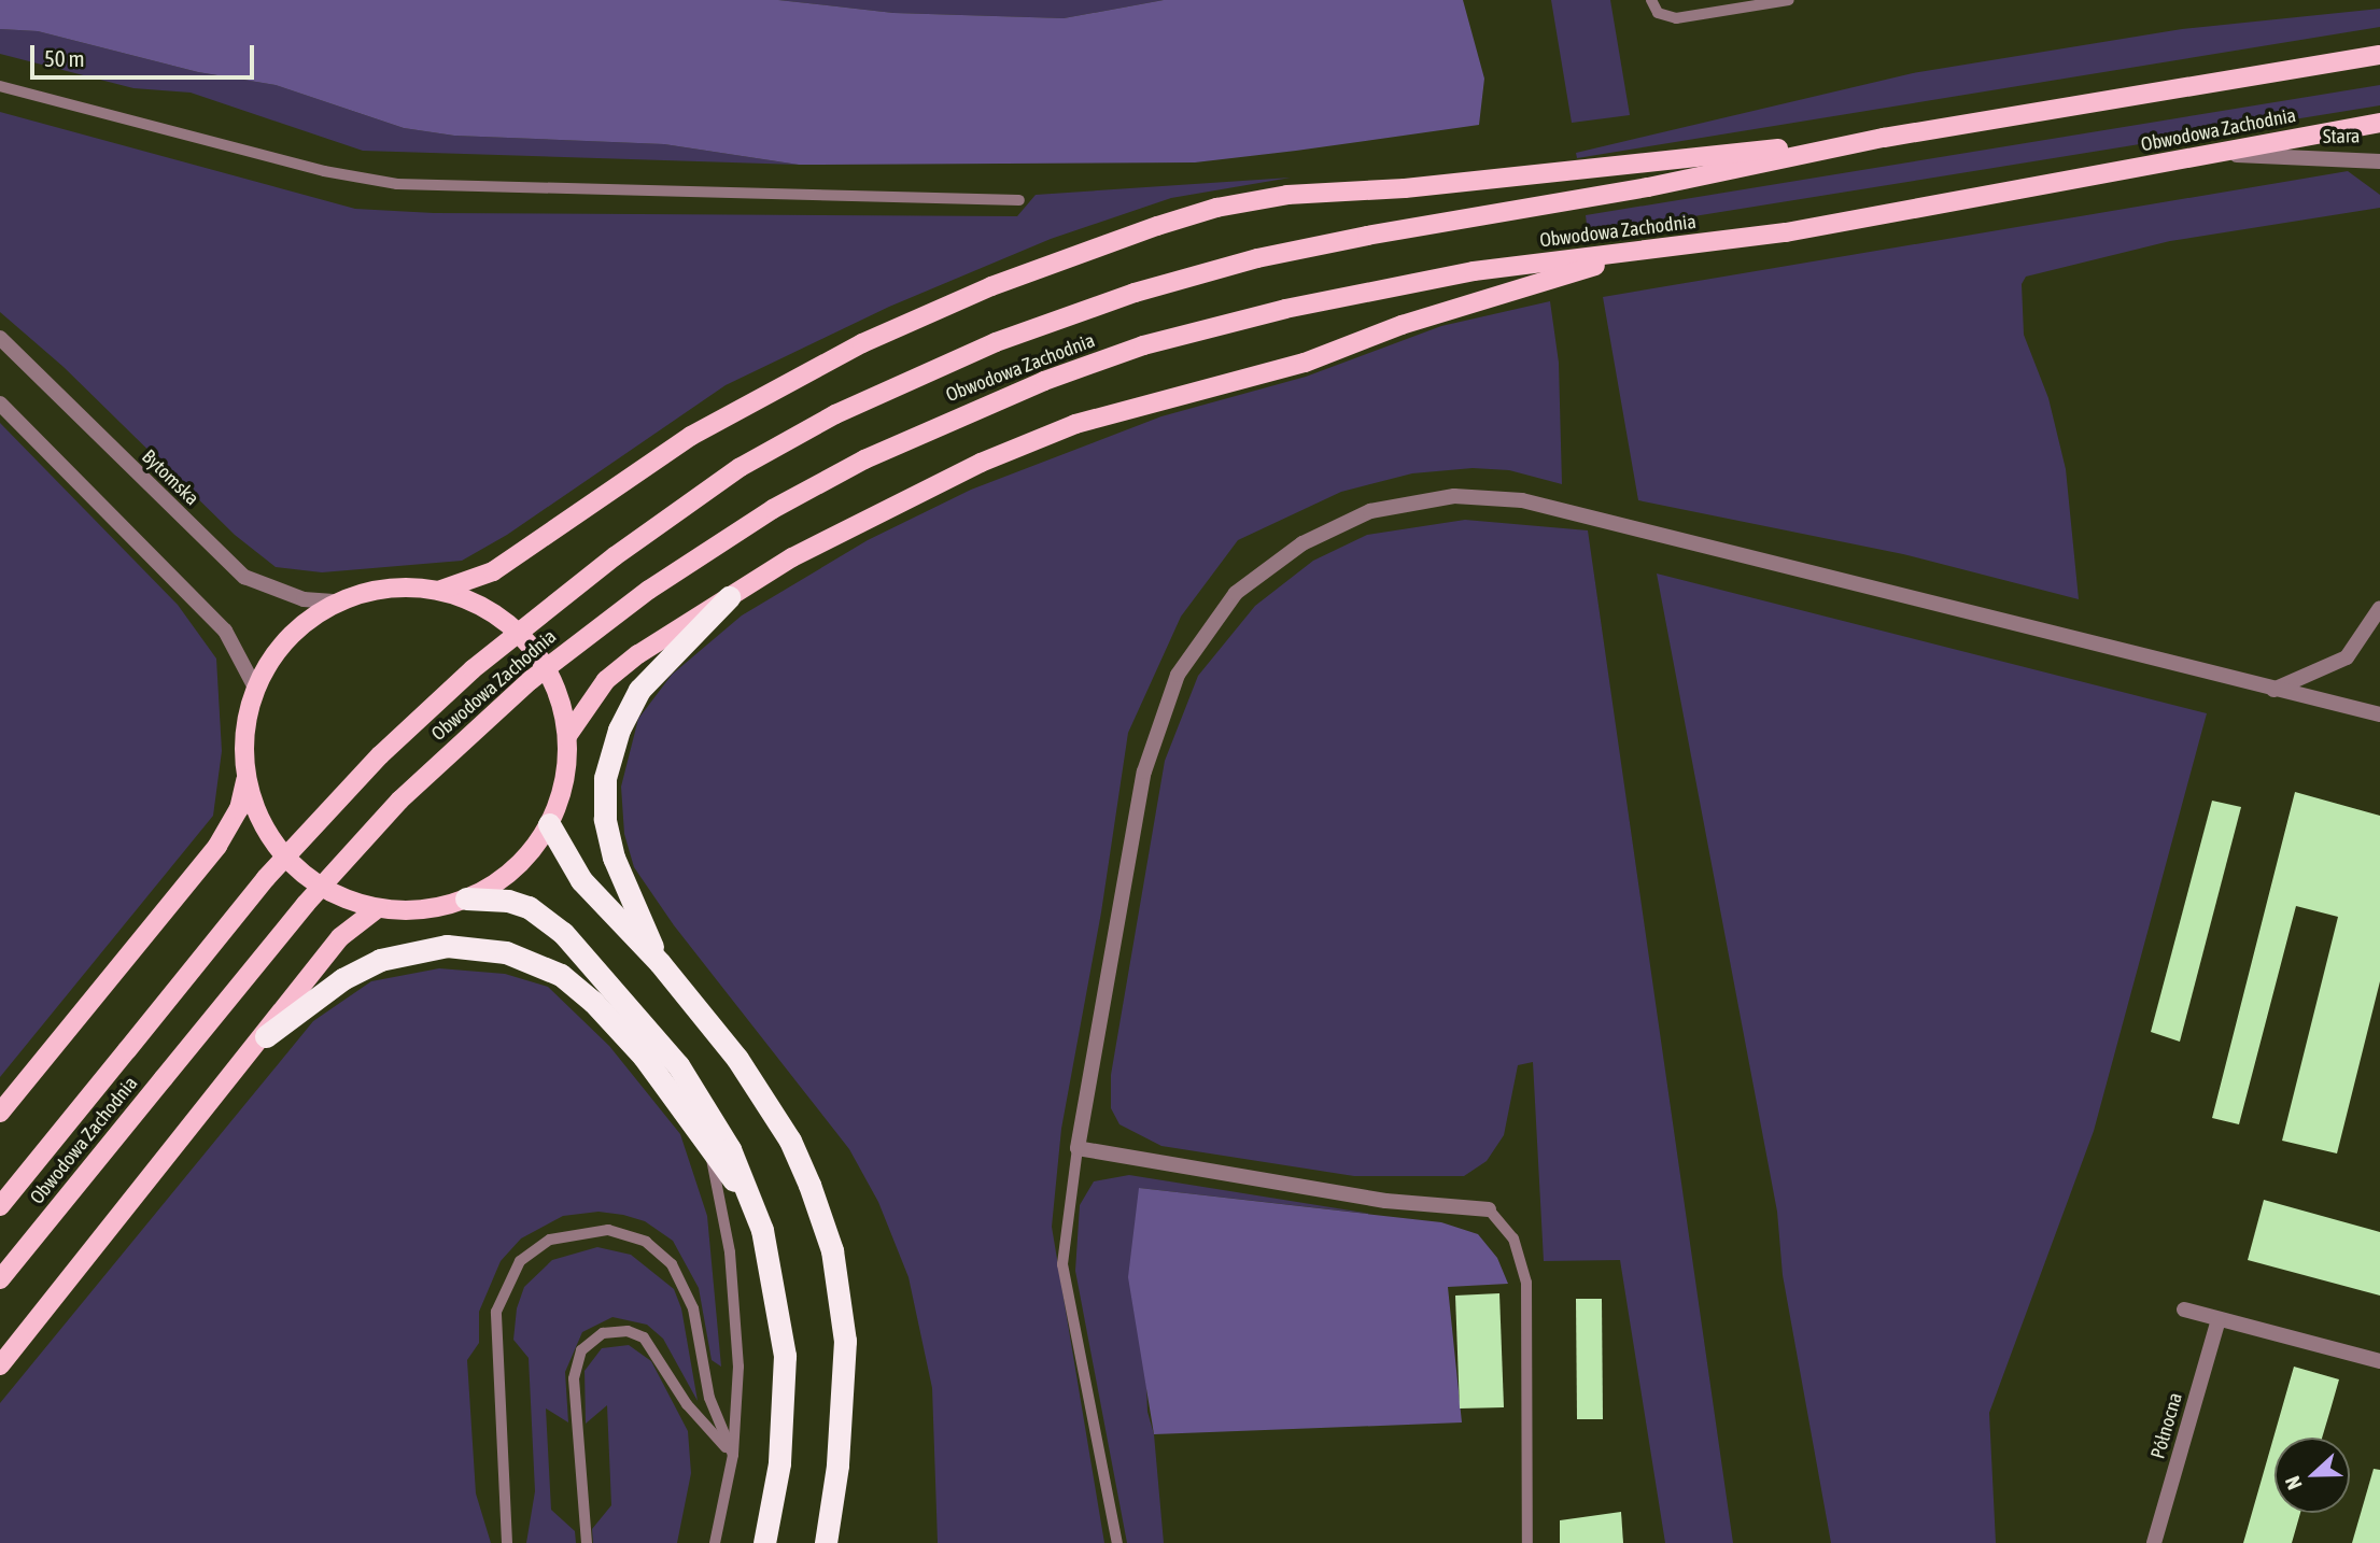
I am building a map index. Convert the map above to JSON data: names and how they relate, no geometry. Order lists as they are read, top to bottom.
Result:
{
  "streets": {
    "main road": ["Obwodowa Zachodnia"],
    "street": ["Stara", "Bytomska", "Północna"]
  },
  "crossings": [
    ["Obwodowa Zachodnia", "Stara"]
  ],
  "scale_bar": "50 m",
  "north": "left"
}
